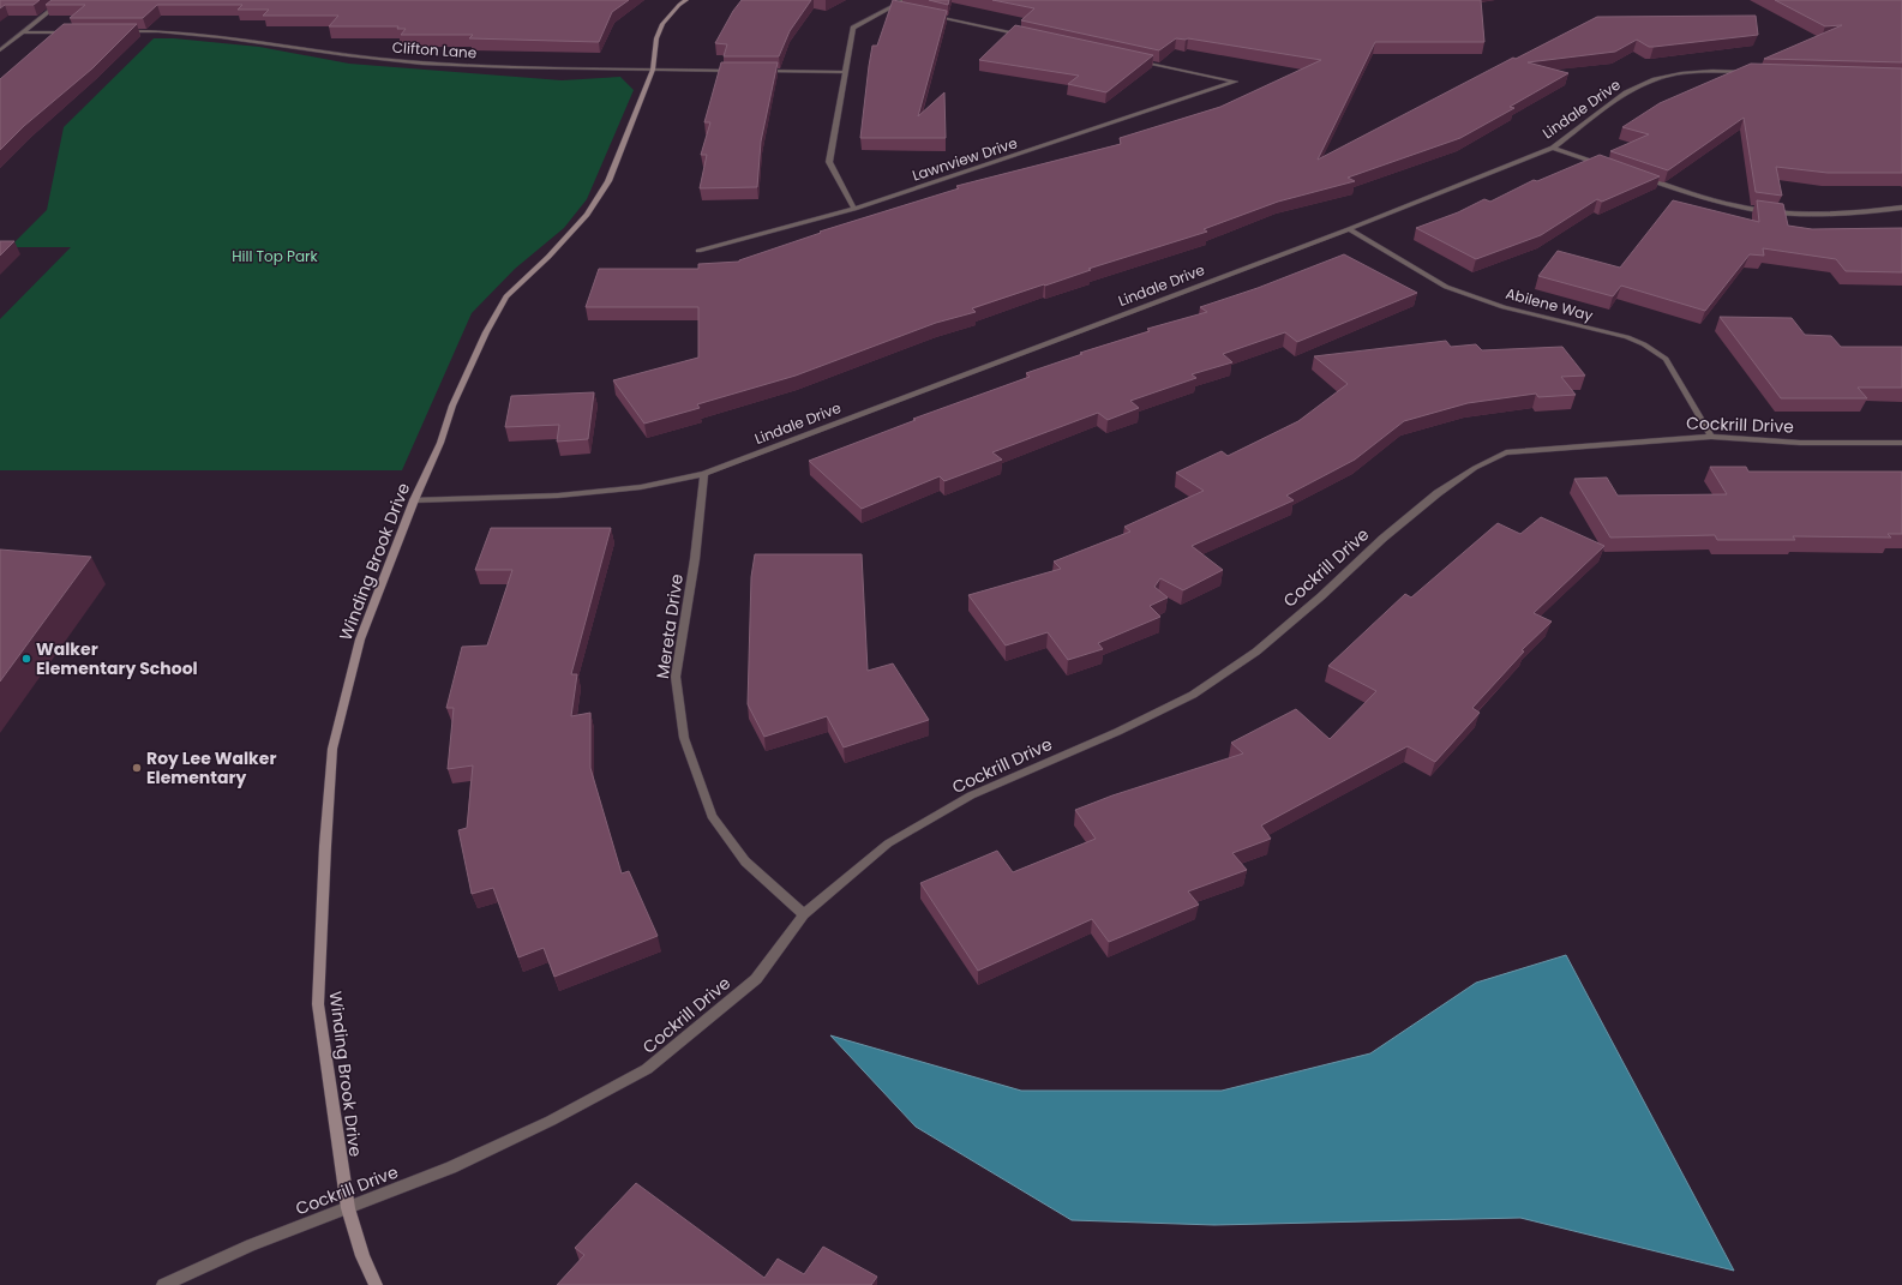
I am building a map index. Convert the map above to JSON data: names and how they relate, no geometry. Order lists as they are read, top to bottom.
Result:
{
  "streets": {
    "street": [
      "Clifton Lane",
      "Lindale Drive",
      "Lawnview Drive",
      "Abilene Way",
      "Cockrill Drive",
      "Winding Brook Drive",
      "Mereta Drive"
    ]
  },
  "crossings": [
    ["Clifton Lane", "Winding Brook Drive"],
    ["Lindale Drive", "Abilene Way"],
    ["Lindale Drive", "Winding Brook Drive"],
    ["Lindale Drive", "Mereta Drive"],
    ["Abilene Way", "Cockrill Drive"],
    ["Cockrill Drive", "Winding Brook Drive"],
    ["Cockrill Drive", "Mereta Drive"]
  ],
  "parks": ["Hill Top Park"],
  "places": ["Walker Elementary School", "Roy Lee Walker Elementary"]
}
